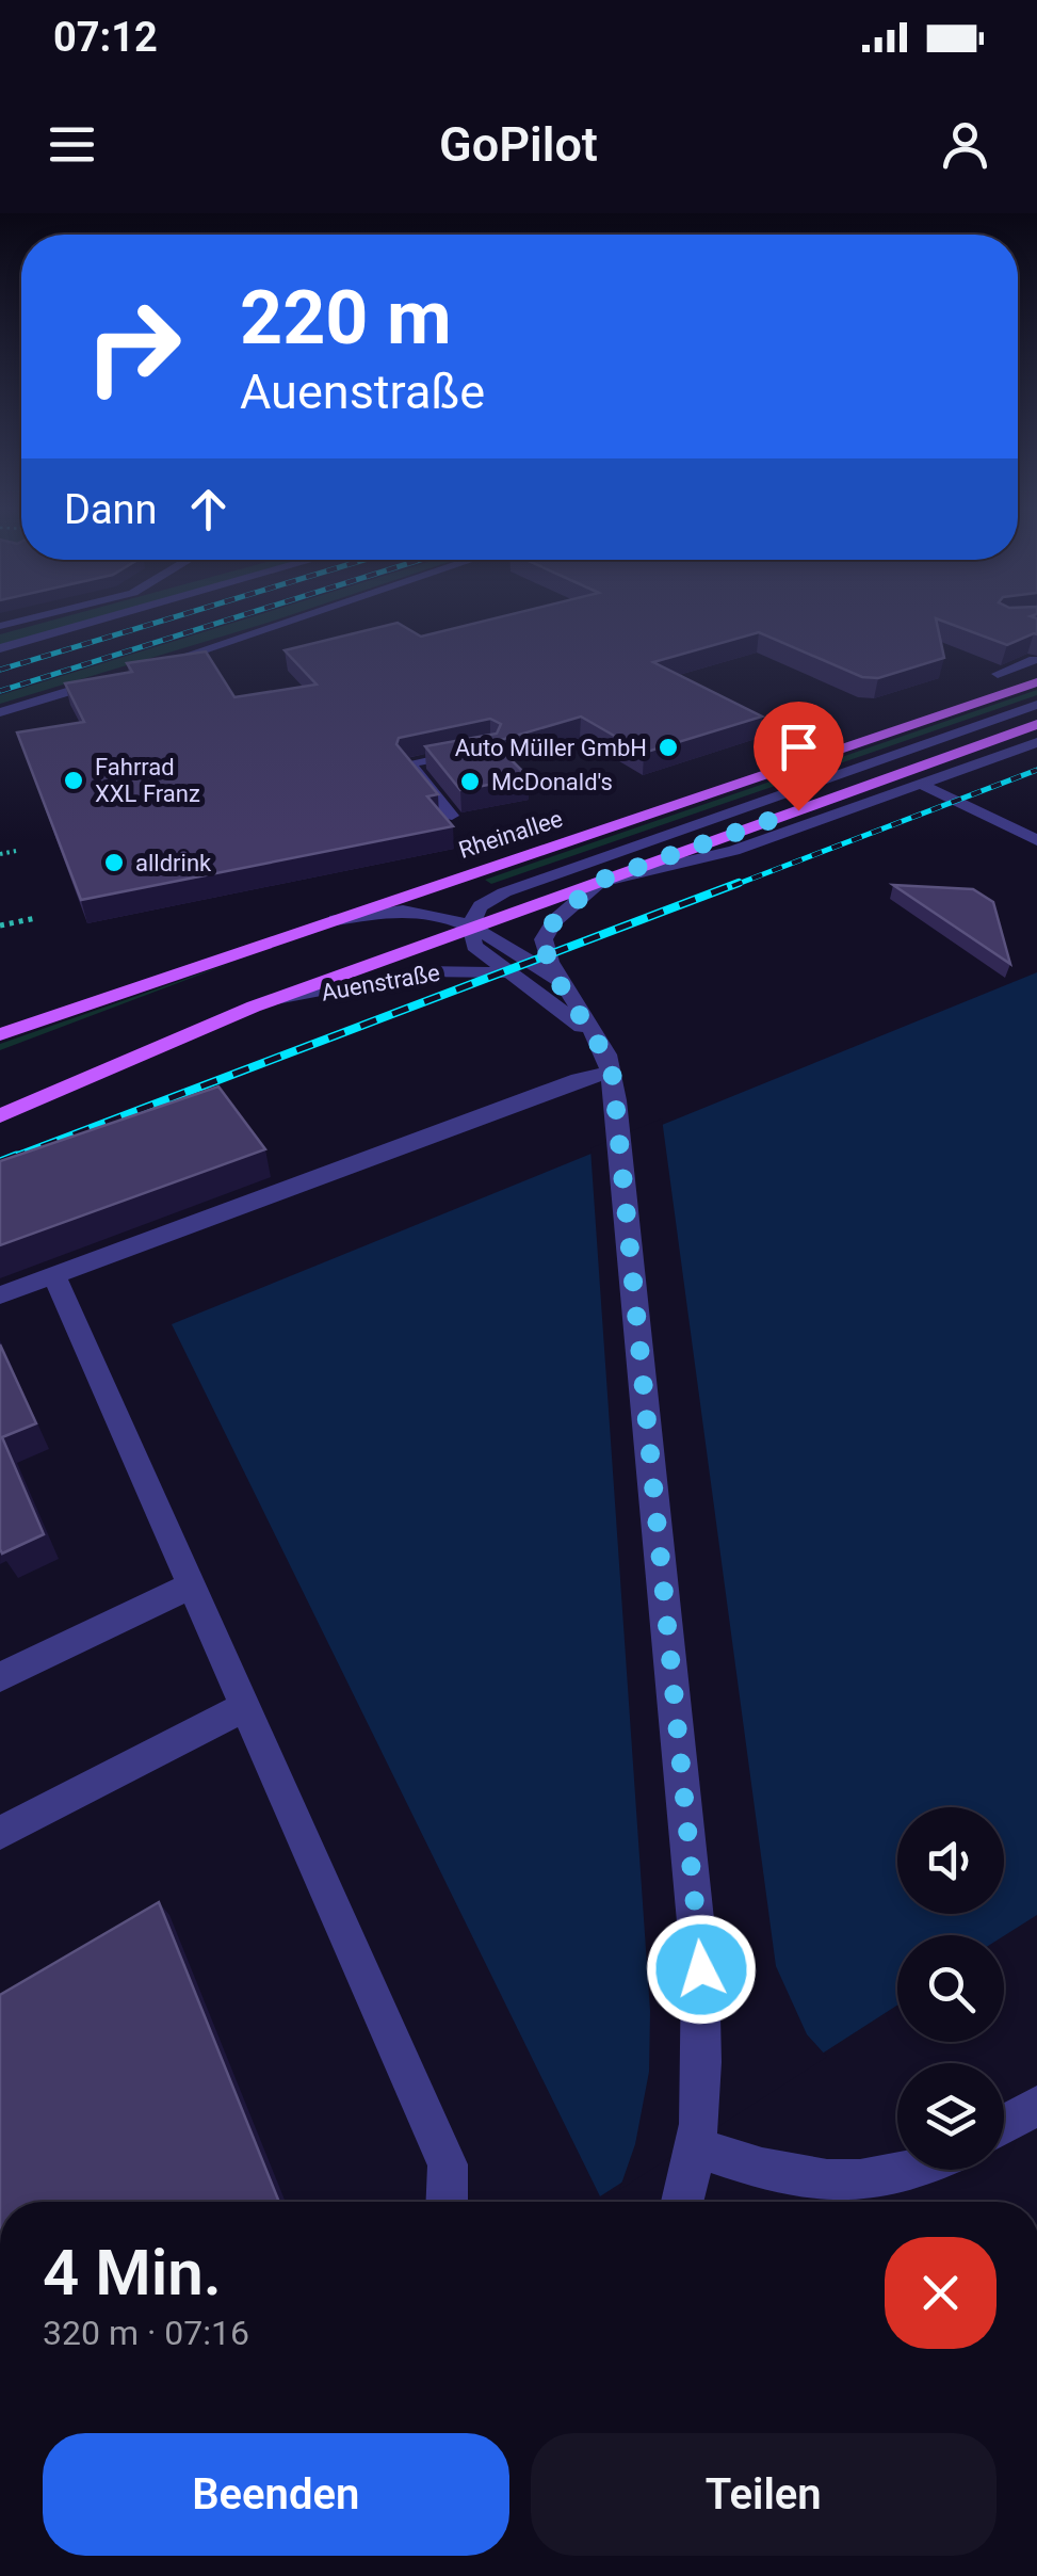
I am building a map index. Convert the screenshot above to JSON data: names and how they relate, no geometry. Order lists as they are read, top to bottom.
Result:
{
  "streets": {
    "main road": ["Rheinallee"],
    "street": ["Auenstraße"]
  },
  "crossings": [
    ["Rheinallee", "Auenstraße"]
  ],
  "places": [
    "Auto Müller GmbH",
    "Fahrrad XXL Franz",
    "McDonald's",
    "alldrink"
  ],
  "page": {
    "status": "07:12",
    "header": "GoPilot",
    "turn": ["220 m", "Auenstraße"],
    "then": "Dann",
    "heading": ["4 Min.", "320 m · 07:16"],
    "buttons": ["Beenden", "Teilen"]
  }
}
